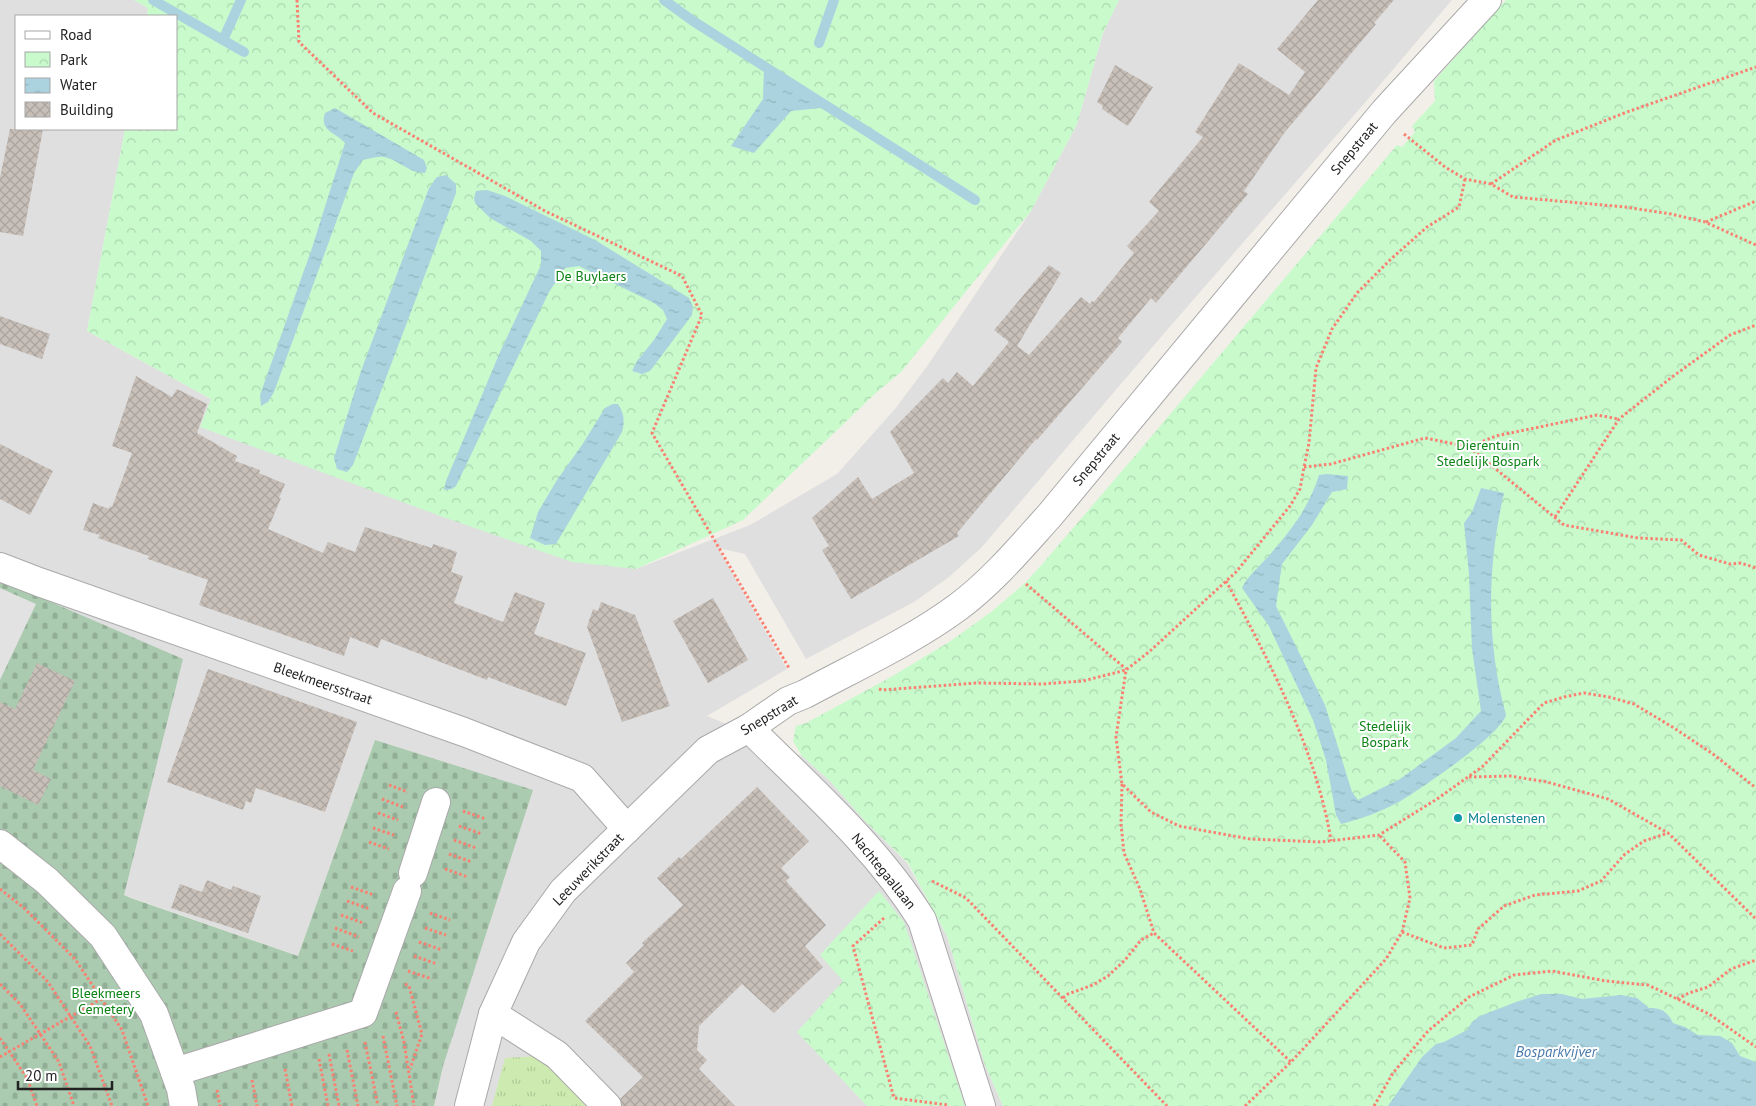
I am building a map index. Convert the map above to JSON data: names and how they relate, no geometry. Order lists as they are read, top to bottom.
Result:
{
  "streets": {
    "street": [
      "Snepstraat",
      "Bleekmeersstraat",
      "Leeuwerikstraat",
      "Nachtegaallaan"
    ]
  },
  "crossings": [
    ["Snepstraat", "Bleekmeersstraat"],
    ["Snepstraat", "Leeuwerikstraat"],
    ["Snepstraat", "Nachtegaallaan"],
    ["Bleekmeersstraat", "Leeuwerikstraat"]
  ],
  "water": ["Bosparkvijver"],
  "parks": [
    "De Buylaers",
    "Dierentuin Stedelijk Bospark",
    "Stedelijk Bospark",
    "Bleekmeers Cemetery"
  ],
  "places": ["Molenstenen"],
  "legend": [
    "Road",
    "Park",
    "Water",
    "Building"
  ],
  "scale_bar": "20 m"
}
